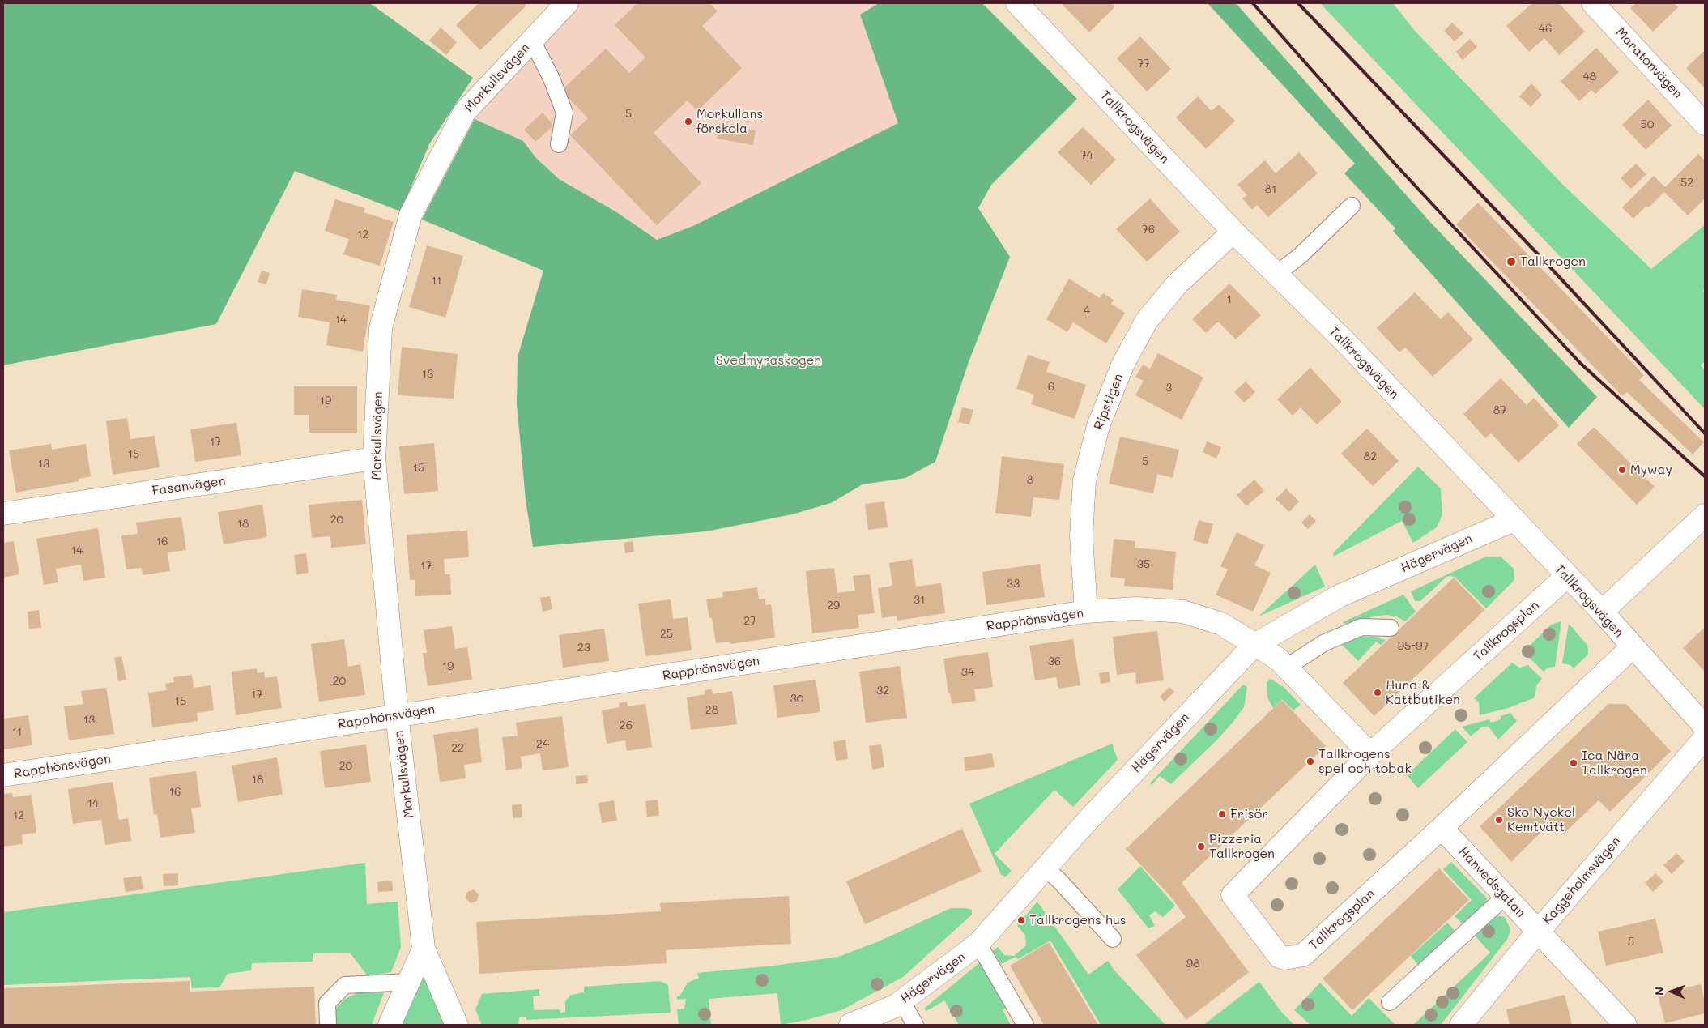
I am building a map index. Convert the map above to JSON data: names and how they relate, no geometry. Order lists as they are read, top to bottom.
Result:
{
  "streets": {
    "street": [
      "Maratonvägen",
      "Morkullsvägen",
      "Tallkrogsvägen",
      "Ripstigen",
      "Fasanvägen",
      "Hägervägen",
      "Rapphönsvägen",
      "Tallkrogsplan",
      "Kaggeholmsvägen",
      "Hanvedsgatan"
    ]
  },
  "crossings": [
    ["Morkullsvägen", "Fasanvägen"],
    ["Morkullsvägen", "Rapphönsvägen"],
    ["Tallkrogsvägen", "Ripstigen"],
    ["Tallkrogsvägen", "Hägervägen"],
    ["Tallkrogsvägen", "Tallkrogsplan"],
    ["Ripstigen", "Rapphönsvägen"],
    ["Hägervägen", "Rapphönsvägen"],
    ["Rapphönsvägen", "Tallkrogsplan"],
    ["Tallkrogsplan", "Hanvedsgatan"],
    ["Kaggeholmsvägen", "Hanvedsgatan"]
  ],
  "parks": ["Svedmyraskogen"],
  "places": [
    "Morkullans förskola",
    "Tallkrogen",
    "Myway",
    "Hund & Kattbutiken",
    "Tallkrogens spel och tobak",
    "Ica Nära Tallkrogen",
    "Frisör",
    "Sko Nyckel Kemtvätt",
    "Pizzeria Tallkrogen",
    "Tallkrogens hus"
  ],
  "house_numbers": [
    "46",
    "77",
    "48",
    "5",
    "50",
    "74",
    "52",
    "81",
    "76",
    "12",
    "11",
    "1",
    "4",
    "14",
    "13",
    "6",
    "3",
    "19",
    "87",
    "17",
    "15",
    "82",
    "5",
    "13",
    "15",
    "8",
    "20",
    "18",
    "16",
    "14",
    "35",
    "17",
    "33",
    "31",
    "29",
    "27",
    "25",
    "95-97",
    "23",
    "36",
    "19",
    "34",
    "20",
    "32",
    "17",
    "30",
    "15",
    "28",
    "13",
    "26",
    "11",
    "24",
    "22",
    "20",
    "18",
    "16",
    "14",
    "12",
    "5",
    "98"
  ],
  "north": "left"
}
